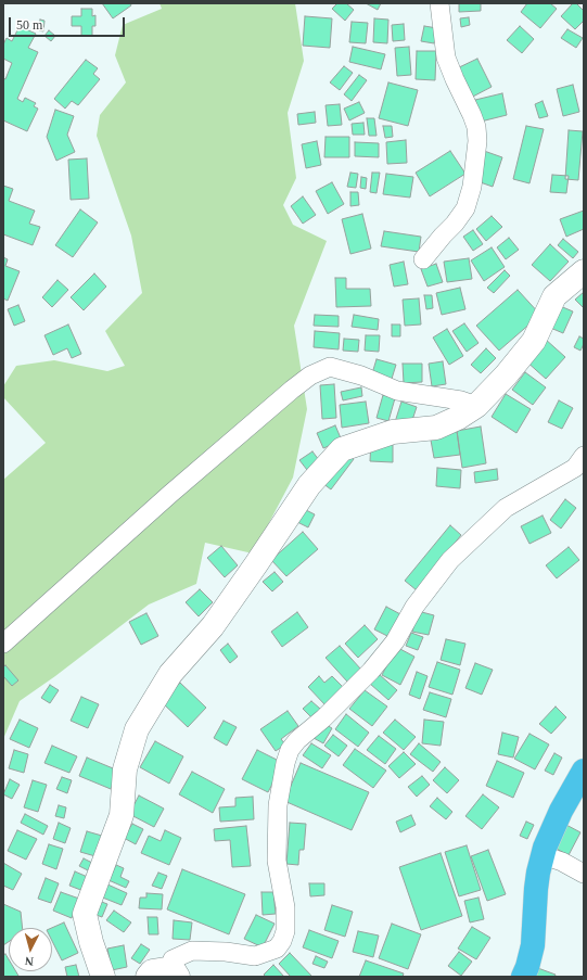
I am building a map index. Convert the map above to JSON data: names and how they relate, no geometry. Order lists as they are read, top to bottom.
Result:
{
  "scale_bar": "50 m",
  "north": "bottom"
}
